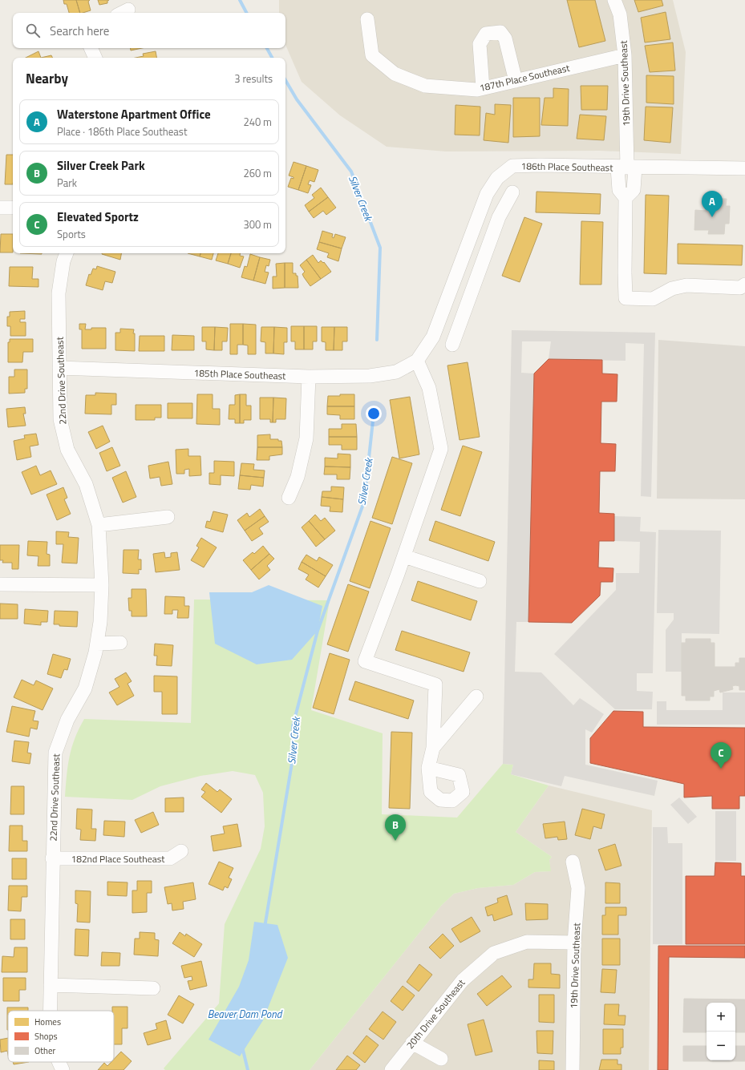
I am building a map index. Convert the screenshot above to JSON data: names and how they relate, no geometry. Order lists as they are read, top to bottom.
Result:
{
  "streets": {
    "street": [
      "187th Place Southeast",
      "19th Drive Southeast",
      "186th Place Southeast",
      "185th Place Southeast",
      "22nd Drive Southeast",
      "182nd Place Southeast",
      "20th Drive Southeast"
    ]
  },
  "crossings": [
    ["187th Place Southeast", "19th Drive Southeast"],
    ["19th Drive Southeast", "186th Place Southeast"],
    ["19th Drive Southeast", "20th Drive Southeast"],
    ["186th Place Southeast", "185th Place Southeast"],
    ["185th Place Southeast", "22nd Drive Southeast"],
    ["22nd Drive Southeast", "182nd Place Southeast"]
  ],
  "water": ["Silver Creek", "Beaver Dam Pond"],
  "legend": ["Homes", "Shops", "Other"],
  "page": {
    "search": "Search here",
    "heading": ["Nearby", "3 results"],
    "list": [
      {
        "mark": "A",
        "name": "Waterstone Apartment Office",
        "note": "Place · 186th Place Southeast",
        "value": "240 m"
      },
      {
        "mark": "B",
        "name": "Silver Creek Park",
        "note": "Park",
        "value": "260 m"
      },
      {
        "mark": "C",
        "name": "Elevated Sportz",
        "note": "Sports",
        "value": "300 m"
      }
    ],
    "pins": ["A", "C", "B"],
    "map_buttons": ["+", "−"]
  }
}
